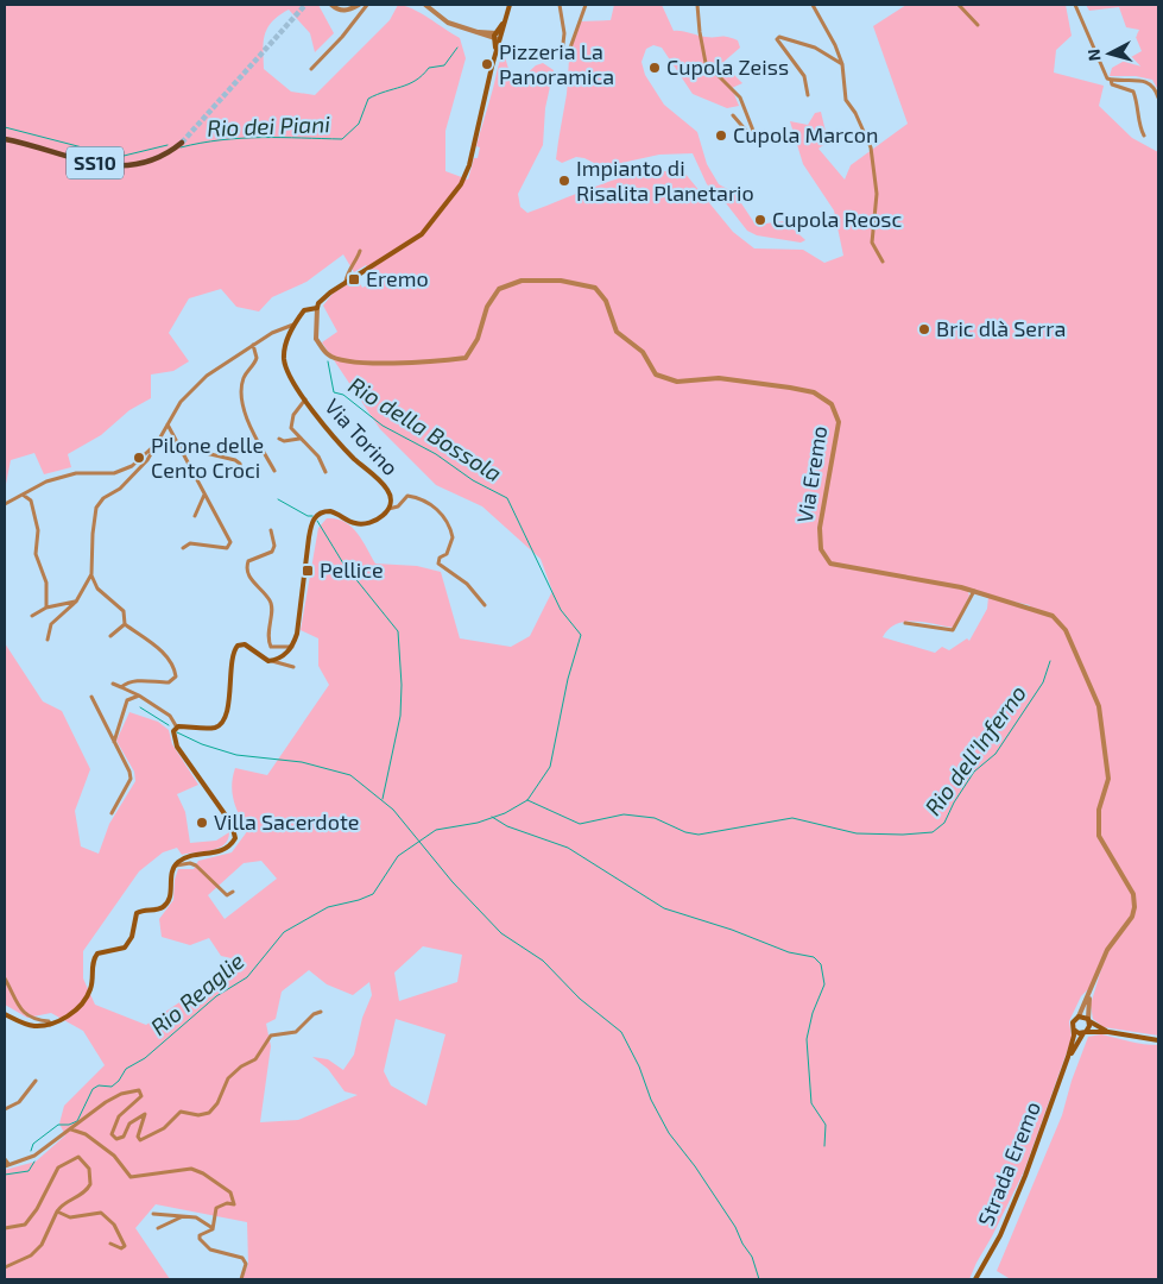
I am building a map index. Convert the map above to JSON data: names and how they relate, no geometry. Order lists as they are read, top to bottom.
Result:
{
  "streets": {
    "main road": ["SS10", "Via Torino", "Strada Eremo"],
    "street": ["Via Eremo"]
  },
  "crossings": [
    ["Via Eremo", "Strada Eremo"]
  ],
  "water": [
    "Rio dei Piani",
    "Rio della Bossola",
    "Rio dell'Inferno",
    "Rio Reaglie"
  ],
  "places": {
    "other": [
      "Pizzeria La Panoramica",
      "Cupola Zeiss",
      "Cupola Marcon",
      "Impianto di Risalita Planetario",
      "Cupola Reosc",
      "Bric dlà Serra",
      "Pilone delle Cento Croci",
      "Villa Sacerdote"
    ],
    "transit": ["Eremo", "Pellice"]
  },
  "north": "left"
}
